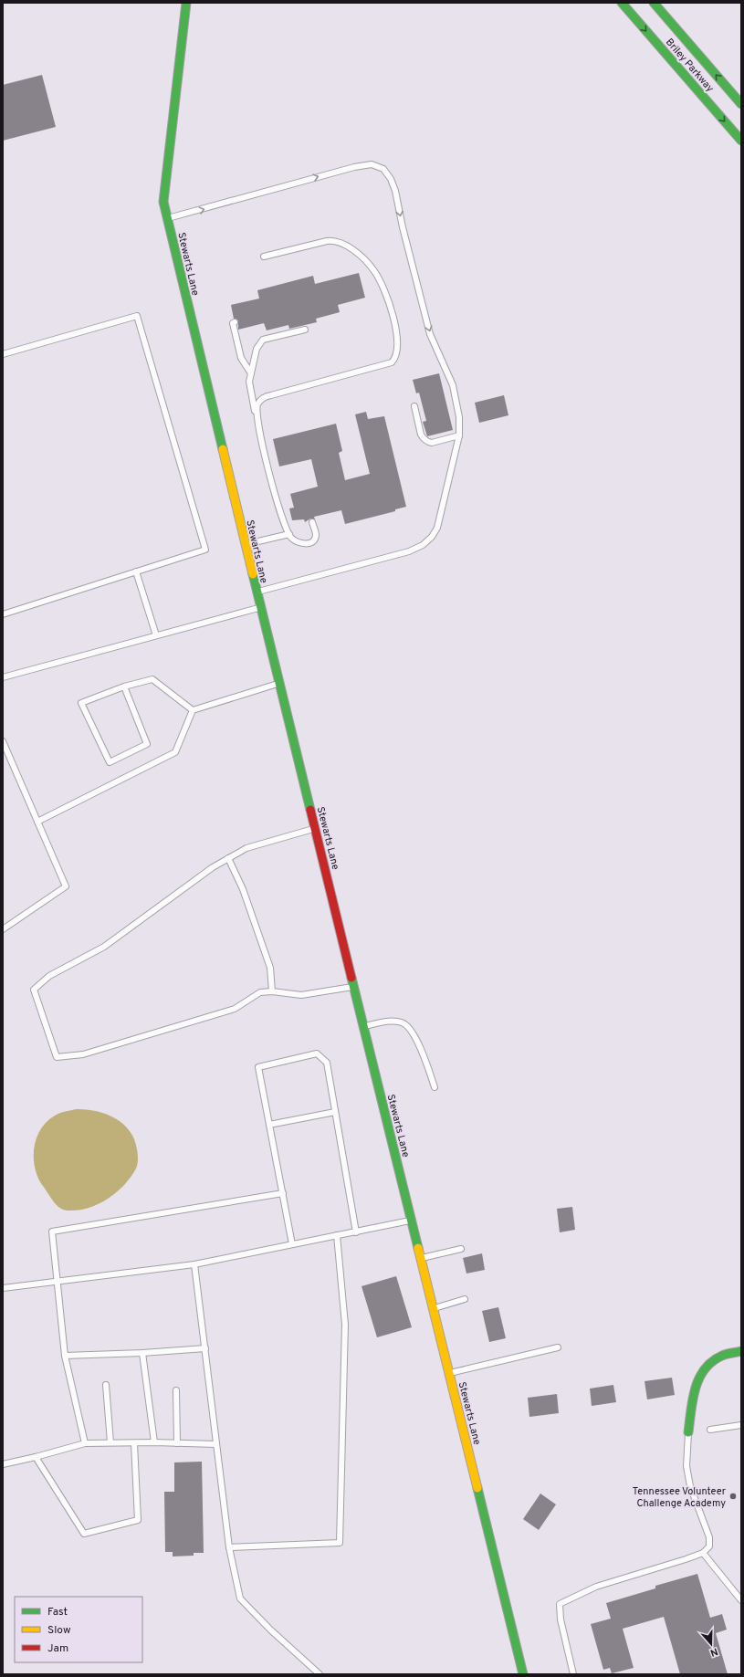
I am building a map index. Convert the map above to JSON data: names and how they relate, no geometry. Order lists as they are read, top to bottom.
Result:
{
  "streets": {
    "main road": ["Briley Parkway", "Stewarts Lane"]
  },
  "places": ["Tennessee Volunteer Challenge Academy"],
  "legend": ["Fast", "Slow", "Jam"],
  "north": "bottom"
}
